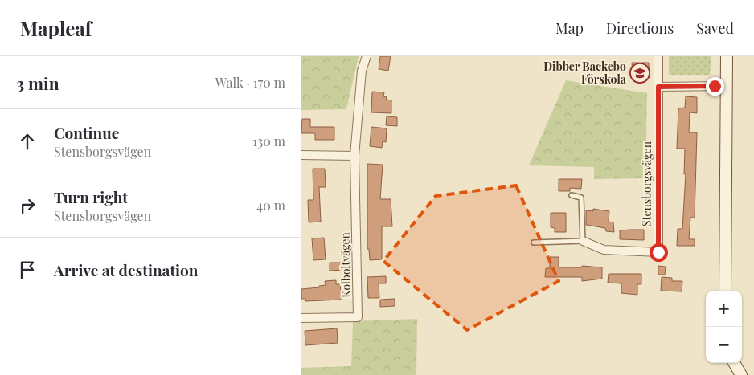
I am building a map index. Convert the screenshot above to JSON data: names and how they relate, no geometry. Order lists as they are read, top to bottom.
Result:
{
  "streets": {
    "street": ["Stensborgsvägen", "Kolboltvägen"]
  },
  "places": {
    "school or university": ["Dibber Backebo Förskola"]
  },
  "page": {
    "header": "Mapleaf",
    "nav": ["Map", "Directions", "Saved"],
    "heading": ["3 min", "Walk · 170 m"],
    "list": [
      ["Continue", "Stensborgsvägen", "130 m"],
      ["Turn right", "Stensborgsvägen", "40 m"],
      "Arrive at destination"
    ],
    "map_buttons": ["+", "−"]
  }
}
